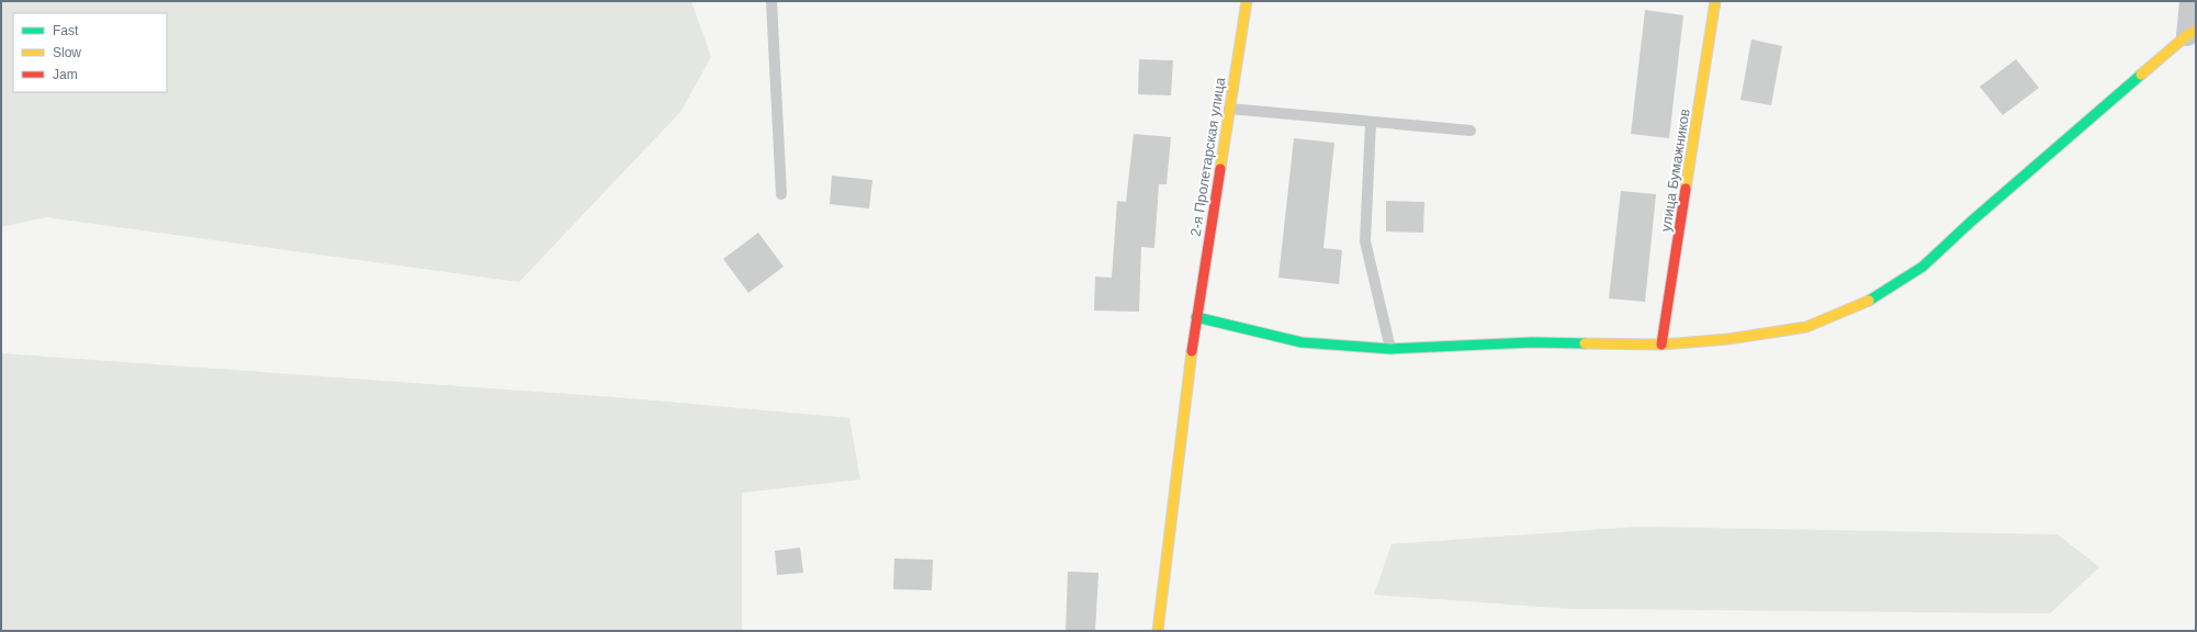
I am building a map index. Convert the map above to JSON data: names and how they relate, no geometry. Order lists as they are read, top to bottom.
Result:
{
  "streets": {
    "street": ["2-я Пролетарская улица", "улица Бумажников"]
  },
  "legend": ["Fast", "Slow", "Jam"]
}
